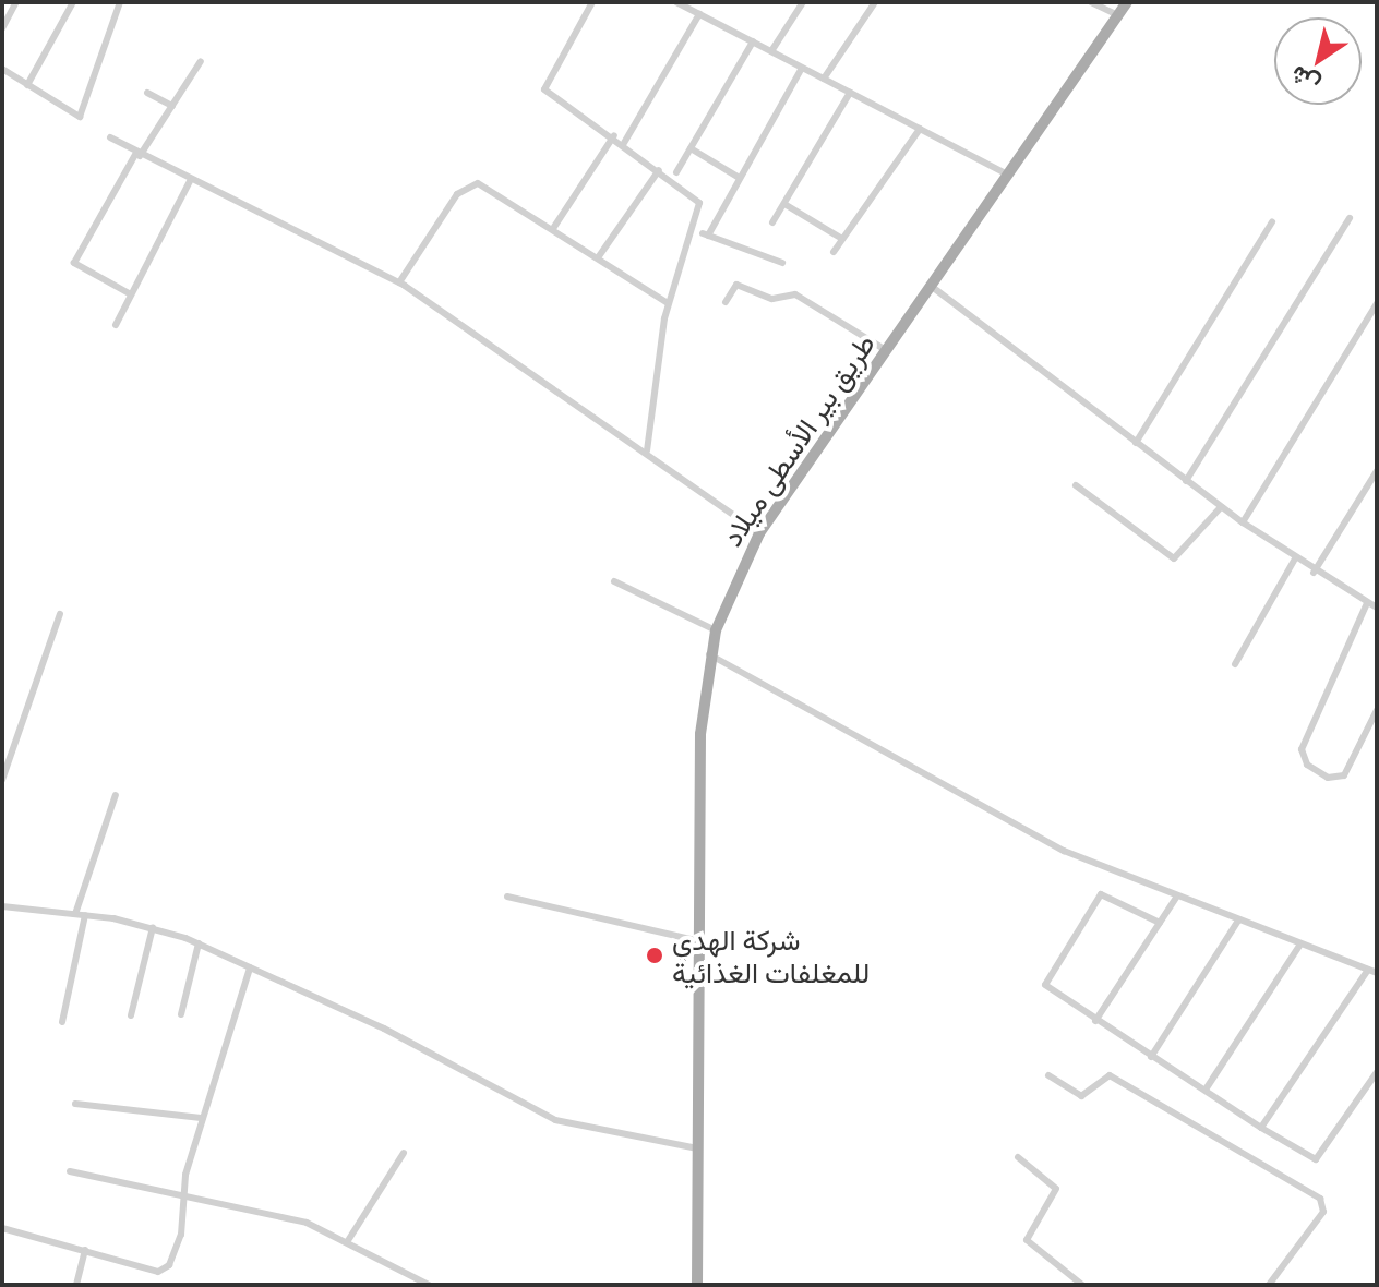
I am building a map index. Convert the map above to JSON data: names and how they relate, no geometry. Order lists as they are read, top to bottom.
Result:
{
  "streets": {
    "main road": ["طريق بير الأسطى ميلاد"]
  },
  "places": ["شركة الهدي للمغلفات الغذائية"],
  "north": "bottom left"
}
